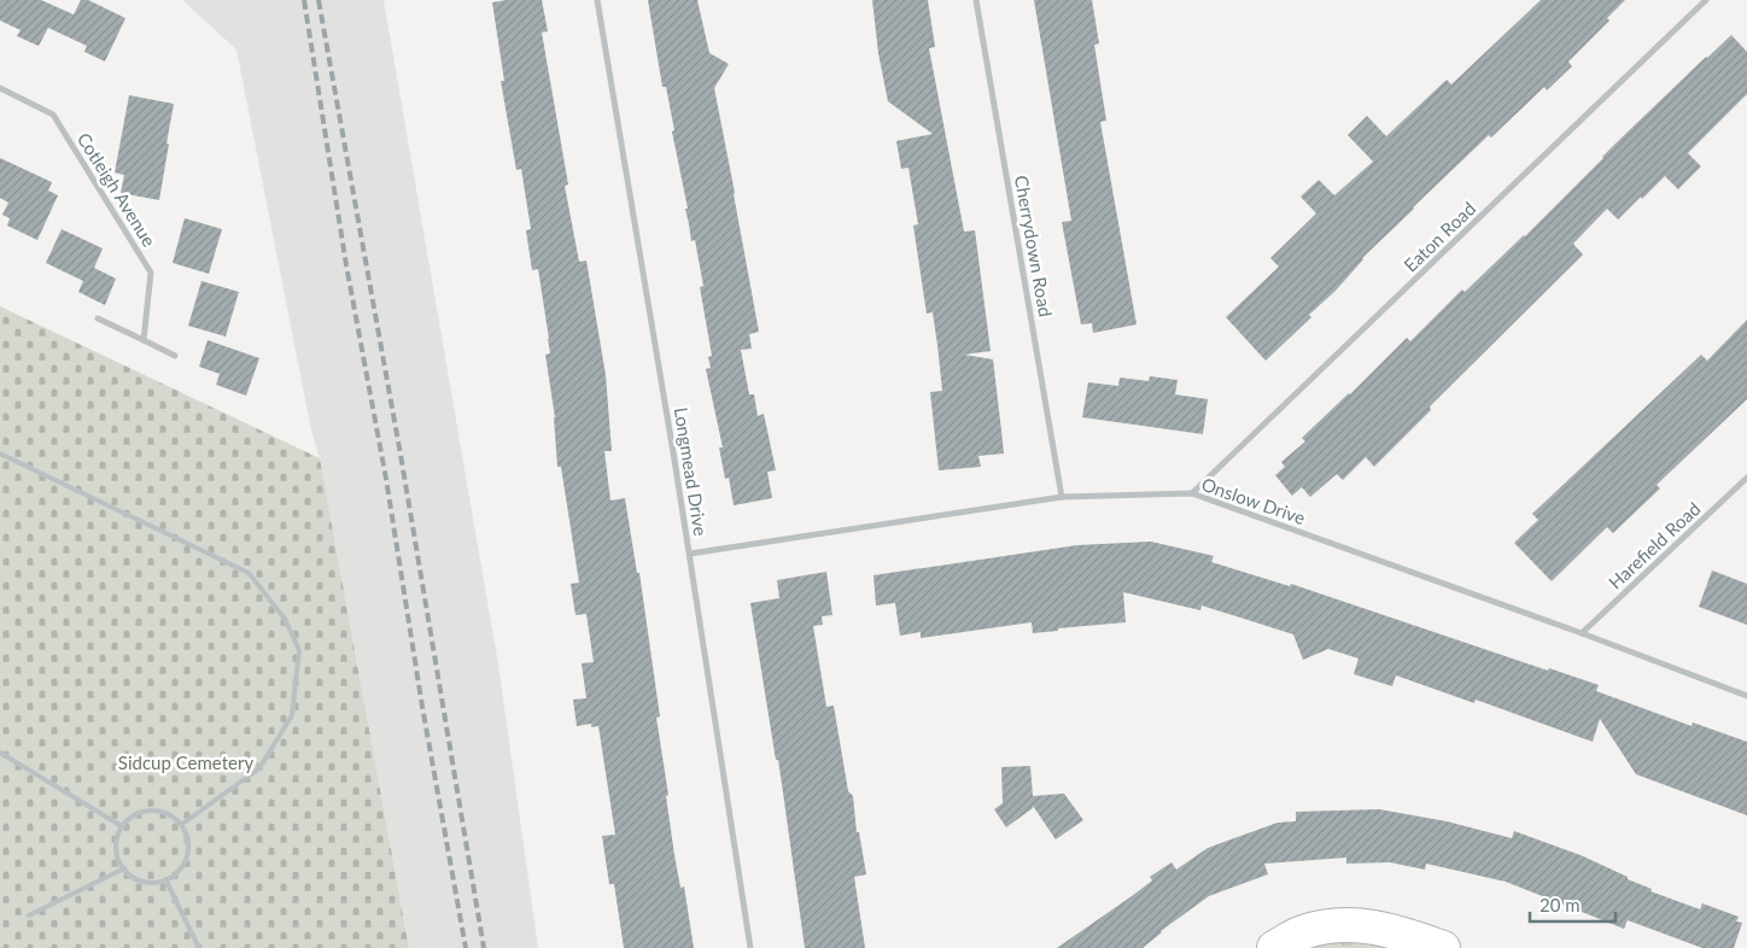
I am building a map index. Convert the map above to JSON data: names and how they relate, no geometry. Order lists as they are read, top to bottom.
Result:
{
  "streets": {
    "street": [
      "Cotleigh Avenue",
      "Eaton Road",
      "Cherrydown Road",
      "Longmead Drive",
      "Onslow Drive",
      "Harefield Road"
    ]
  },
  "crossings": [
    ["Eaton Road", "Onslow Drive"],
    ["Cherrydown Road", "Onslow Drive"],
    ["Longmead Drive", "Onslow Drive"],
    ["Onslow Drive", "Harefield Road"]
  ],
  "parks": ["Sidcup Cemetery"],
  "scale_bar": "20 m"
}
